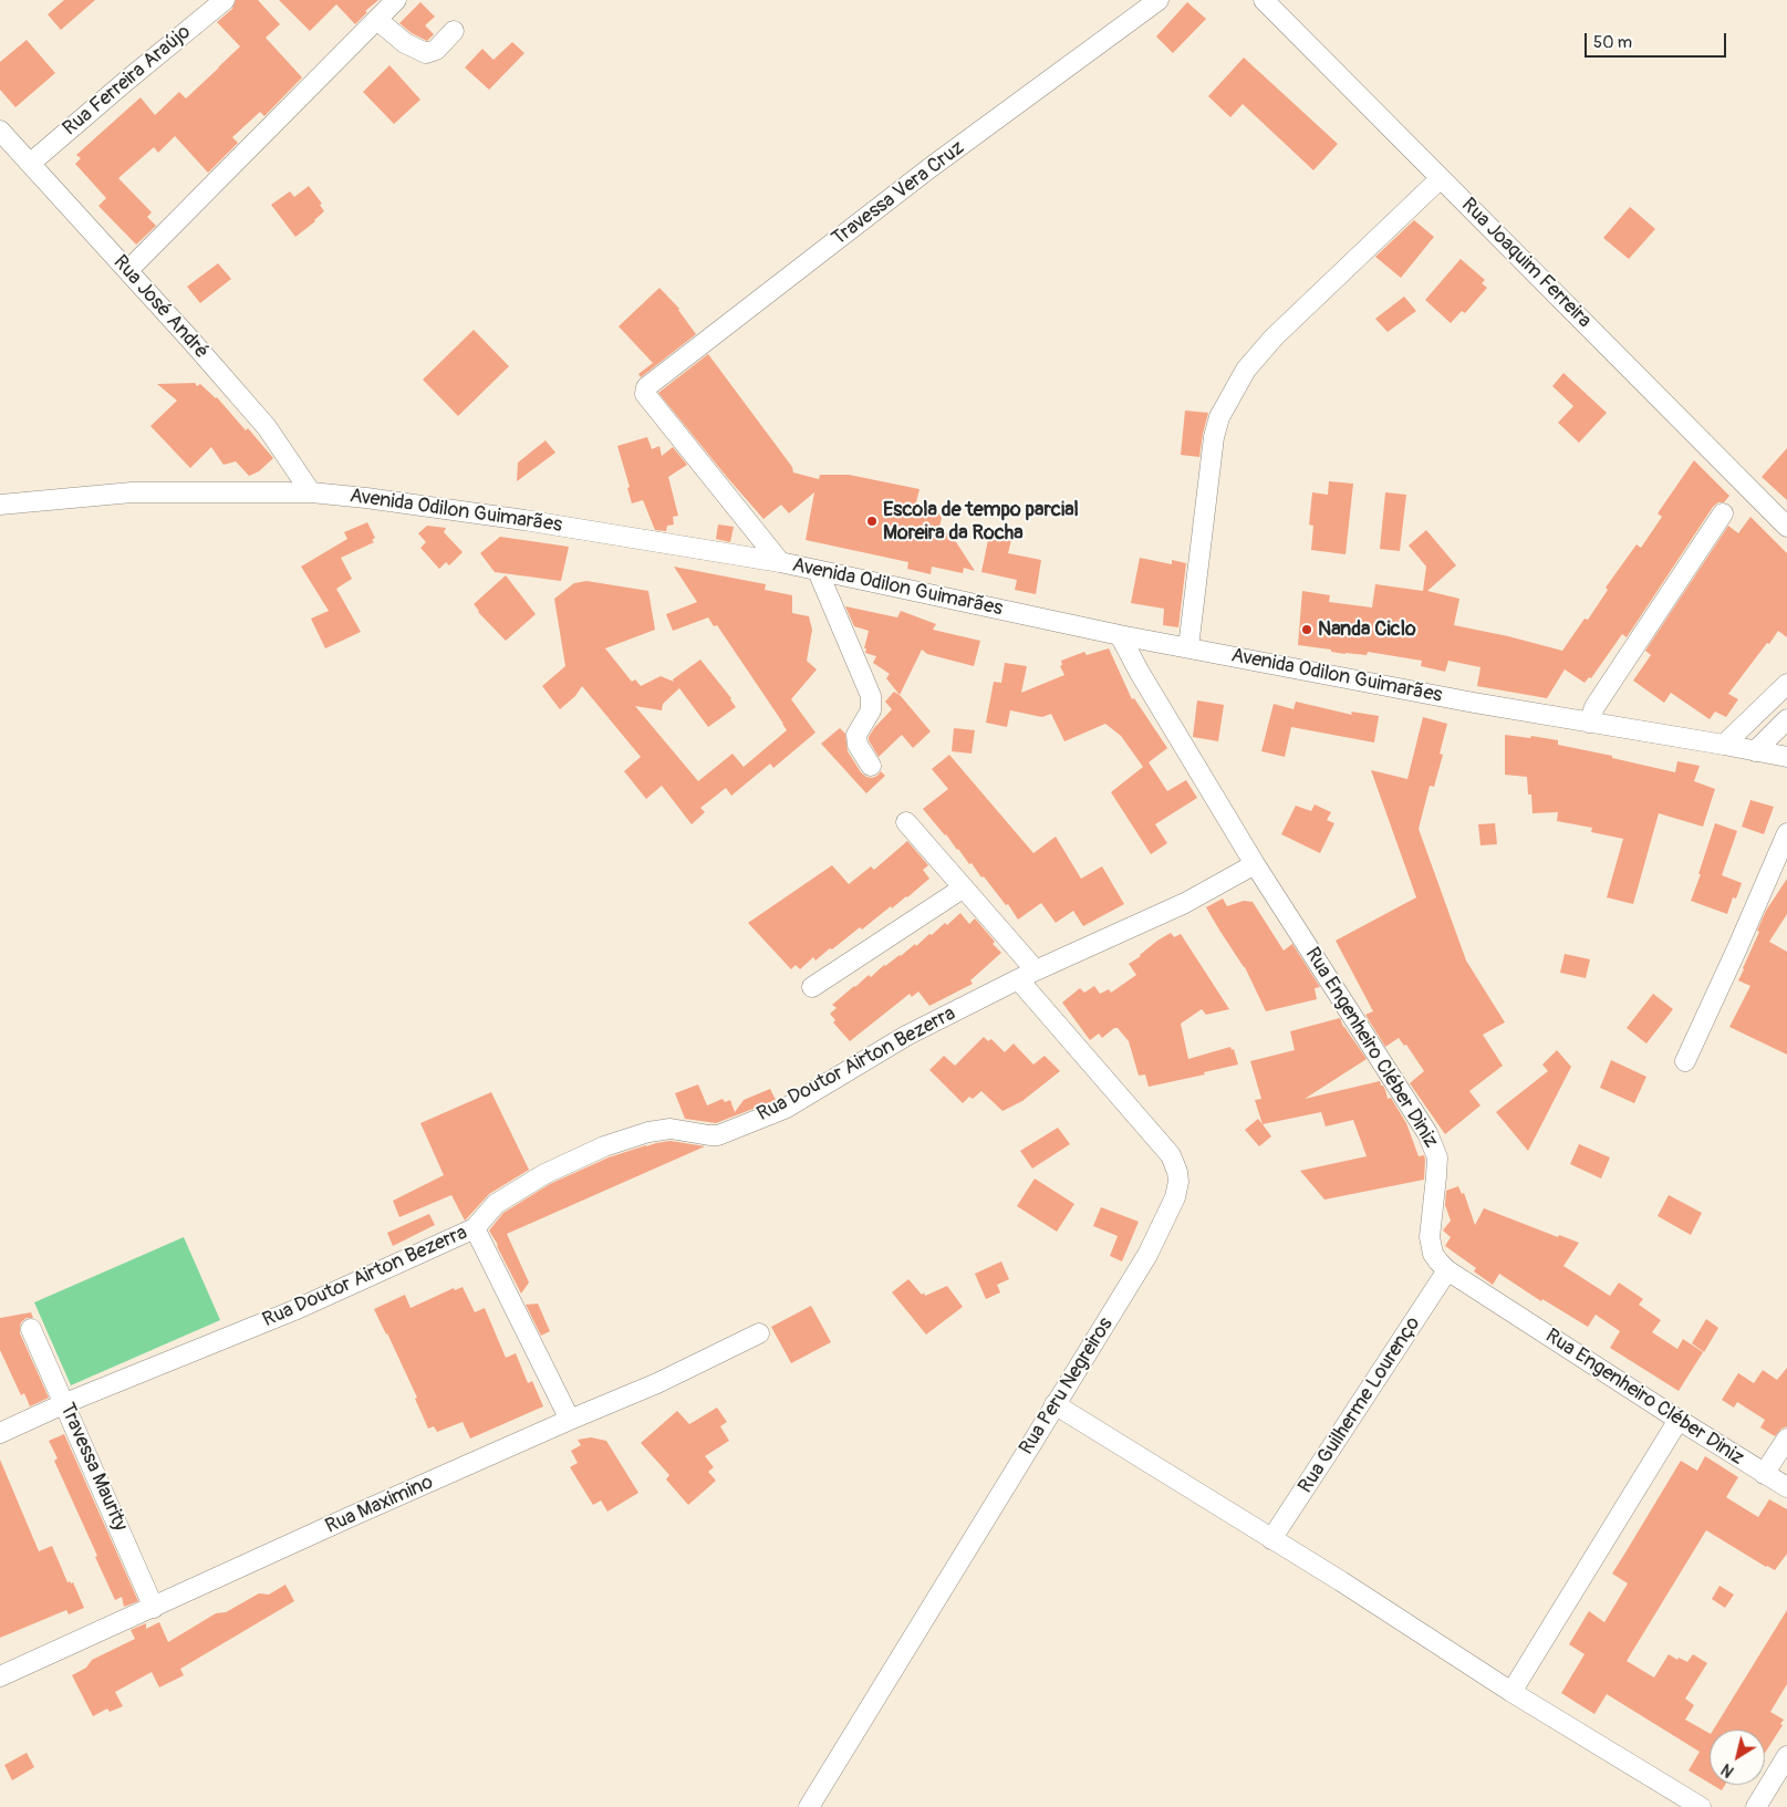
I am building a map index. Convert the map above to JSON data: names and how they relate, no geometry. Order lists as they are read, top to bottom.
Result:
{
  "streets": {
    "street": [
      "Rua Ferreira Araújo",
      "Travessa Vera Cruz",
      "Rua Joaquim Ferreira",
      "Rua José André",
      "Avenida Odilon Guimarães",
      "Rua Engenheiro Cléber Diniz",
      "Rua Doutor Airton Bezerra",
      "Rua Peru Negreiros",
      "Rua Guilherme Lourenço",
      "Travessa Maurity",
      "Rua Maximino"
    ]
  },
  "crossings": [
    ["Rua Ferreira Araújo", "Rua José André"],
    ["Travessa Vera Cruz", "Avenida Odilon Guimarães"],
    ["Rua José André", "Avenida Odilon Guimarães"],
    ["Avenida Odilon Guimarães", "Rua Engenheiro Cléber Diniz"],
    ["Rua Engenheiro Cléber Diniz", "Rua Doutor Airton Bezerra"],
    ["Rua Engenheiro Cléber Diniz", "Rua Guilherme Lourenço"],
    ["Rua Doutor Airton Bezerra", "Rua Peru Negreiros"],
    ["Rua Doutor Airton Bezerra", "Travessa Maurity"],
    ["Travessa Maurity", "Rua Maximino"]
  ],
  "places": ["Escola de tempo parcial Moreira da Rocha", "Nanda Ciclo"],
  "scale_bar": "50 m",
  "north": "bottom left"
}
